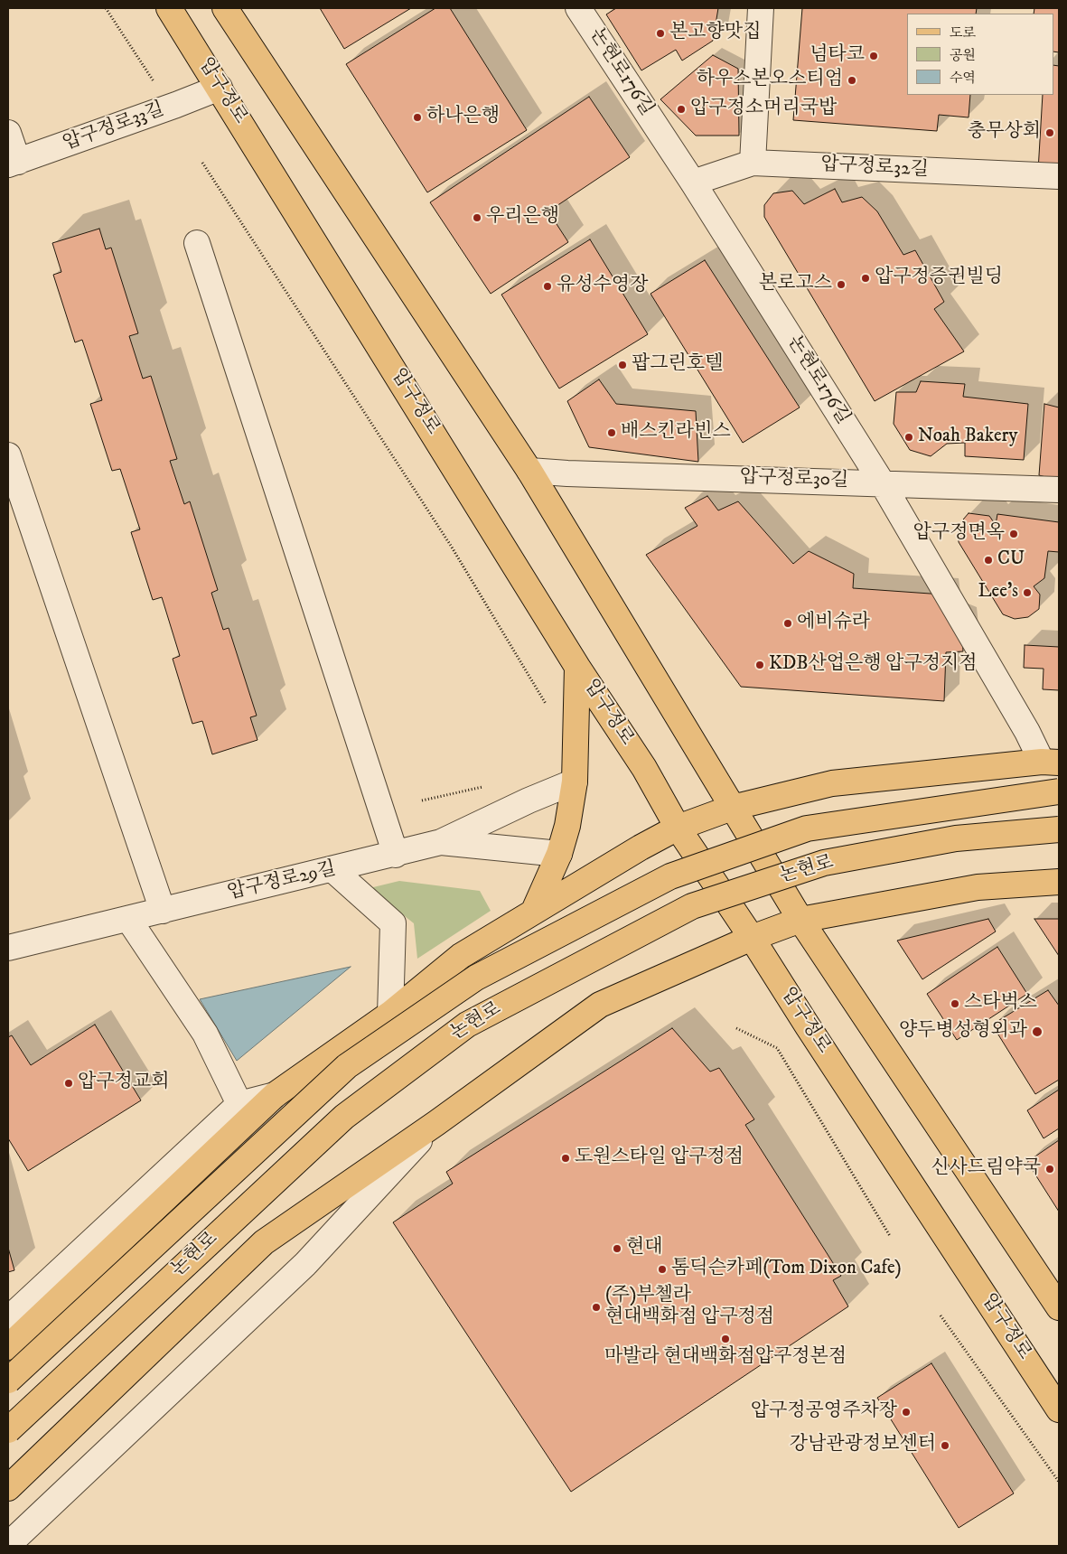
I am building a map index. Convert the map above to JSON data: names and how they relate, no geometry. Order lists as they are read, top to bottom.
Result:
{
  "streets": {
    "main road": ["압구정로", "논현로"],
    "street": [
      "논현로176길",
      "압구정로33길",
      "압구정로32길",
      "압구정로30길",
      "압구정로29길"
    ]
  },
  "crossings": [
    ["논현로176길", "압구정로32길"],
    ["논현로176길", "압구정로30길"],
    ["압구정로", "압구정로33길"]
  ],
  "places": [
    "본고향맛집",
    "넘타코",
    "하우스본오스티엄",
    "압구정소머리국밥",
    "하나은행",
    "충무상회",
    "우리은행",
    "압구정증권빌딩",
    "본로고스",
    "유성수영장",
    "팝그린호텔",
    "배스킨라빈스",
    "Noah Bakery",
    "압구정면옥",
    "CU",
    "Lee's",
    "에비슈라",
    "KDB산업은행 압구정지점",
    "스타벅스",
    "양두병성형외과",
    "압구정교회",
    "도원스타일 압구정점",
    "신사드림약국",
    "현대",
    "톰딕슨카페(Tom Dixon Cafe)",
    "(주)부첼라 현대백화점 압구정점",
    "마발라 현대백화점압구정본점",
    "압구정공영주차장",
    "강남관광정보센터"
  ],
  "legend": ["도로", "공원", "수역"]
}
